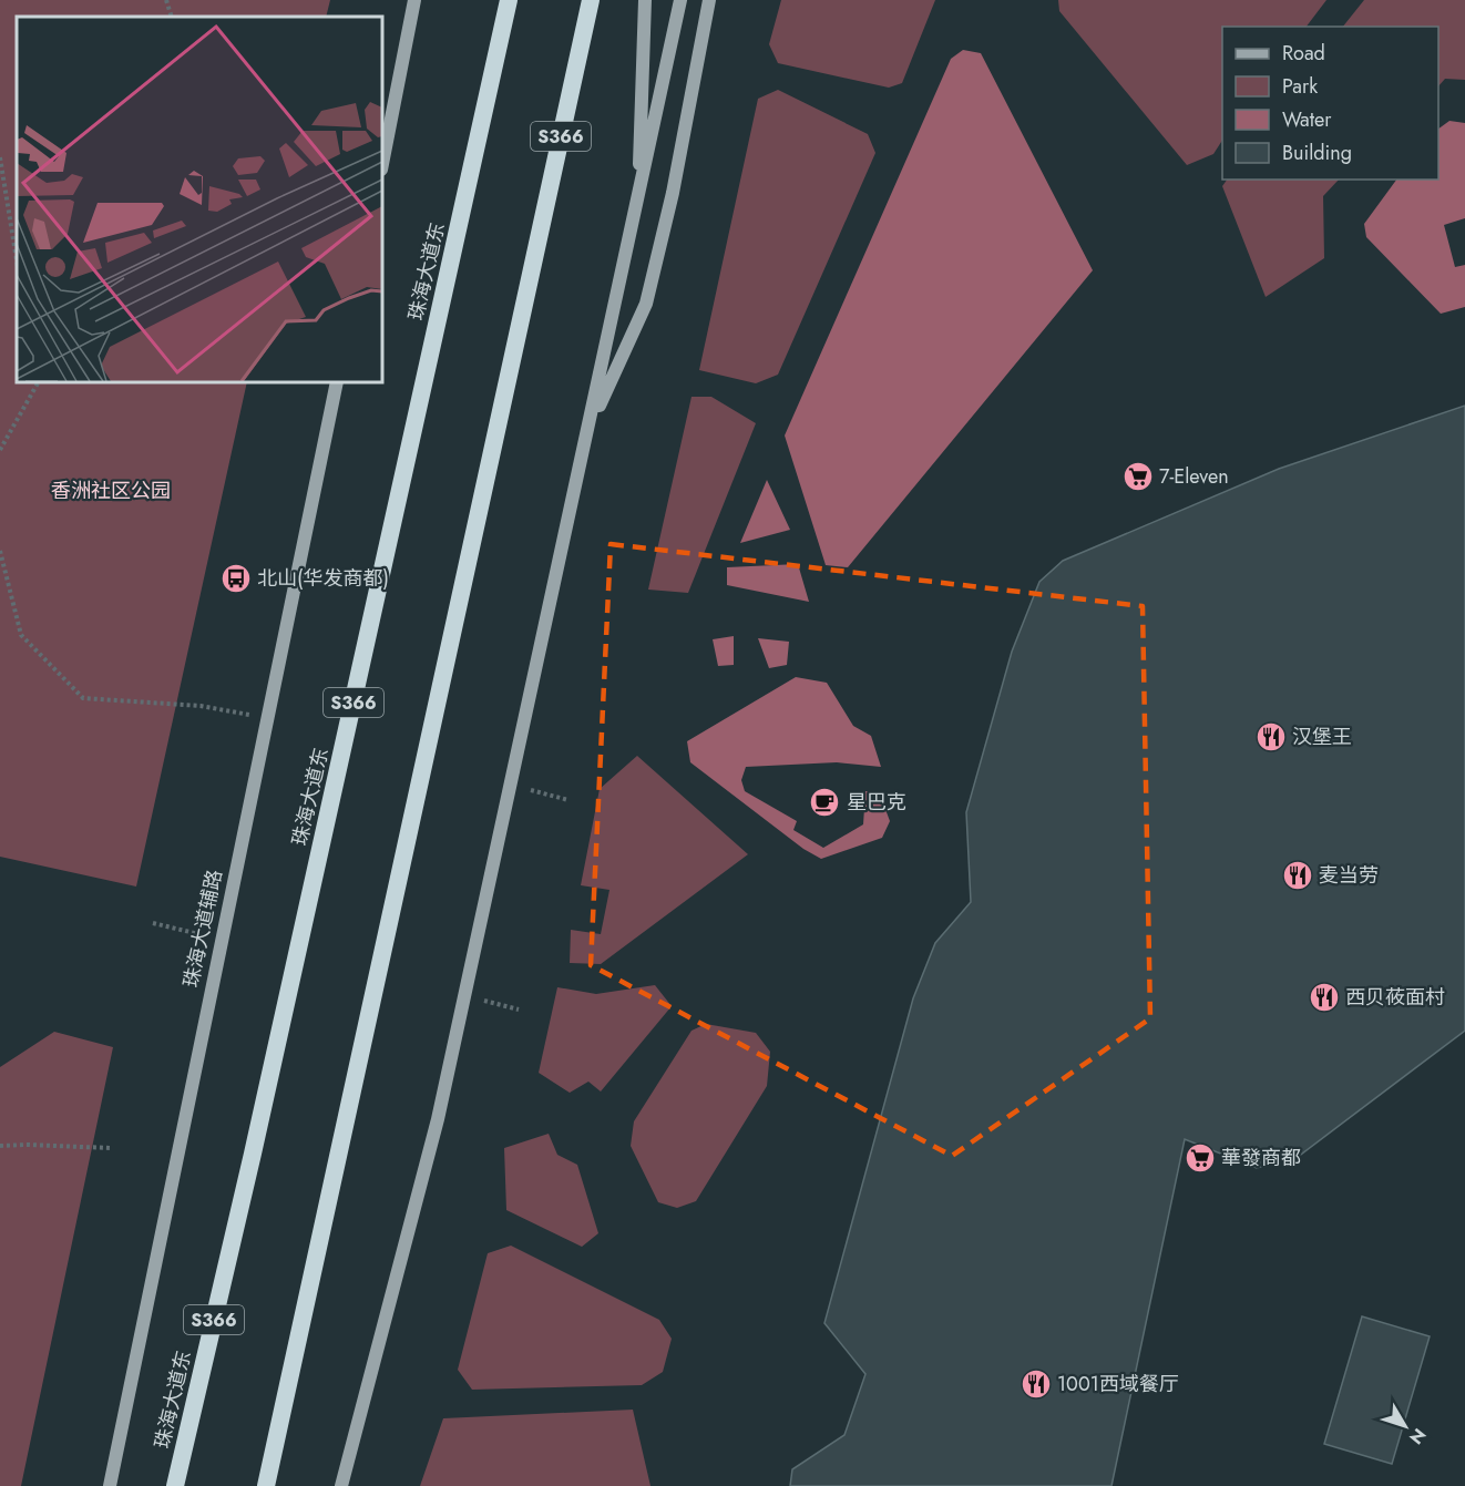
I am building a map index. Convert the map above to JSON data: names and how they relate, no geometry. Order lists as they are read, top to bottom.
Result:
{
  "streets": {
    "highway": ["S366", "珠海大道东"],
    "main road": ["珠海大道辅路"]
  },
  "parks": ["香洲社区公园"],
  "places": {
    "supermarket": ["7-Eleven", "華發商都"],
    "bus stop": ["北山(华发商都)"],
    "restaurant": [
      "汉堡王",
      "麦当劳",
      "西贝莜面村",
      "1001西域餐厅"
    ],
    "cafe": ["星巴克"]
  },
  "legend": [
    "Road",
    "Park",
    "Water",
    "Building"
  ],
  "north": "bottom right"
}
